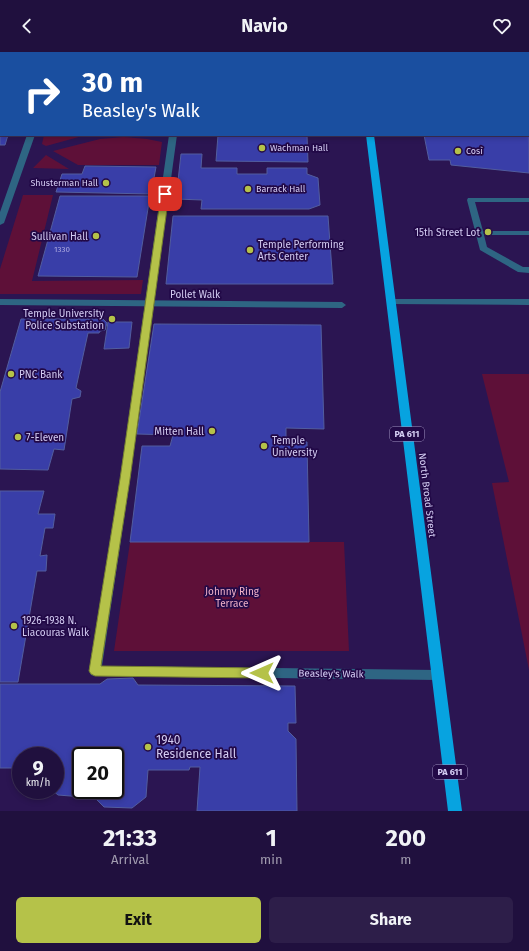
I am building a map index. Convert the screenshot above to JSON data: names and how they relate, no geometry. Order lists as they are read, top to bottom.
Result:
{
  "streets": {
    "main road": ["PA 611", "North Broad Street"],
    "street": ["Pollet Walk", "Beasley's Walk"]
  },
  "crossings": [
    ["Pollet Walk", "Beasley's Walk"],
    ["North Broad Street", "Beasley's Walk"]
  ],
  "parks": ["Johnny Ring Terrace"],
  "places": [
    "Wachman Hall",
    "Così",
    "Shusterman Hall",
    "Barrack Hall",
    "15th Street Lot",
    "Sullivan Hall",
    "Temple Performing Arts Center",
    "Temple University Police Substation",
    "PNC Bank",
    "Mitten Hall",
    "7-Eleven",
    "Temple University",
    "1926-1938 N. Liacouras Walk",
    "1940 Residence Hall"
  ],
  "house_numbers": ["1330"],
  "page": {
    "header": "Navio",
    "turn": ["30 m", "Beasley's Walk"],
    "speed": "9 km/h",
    "limit": "20",
    "eta": [
      "21:33",
      "Arrival",
      "1",
      "min",
      "200",
      "m"
    ],
    "buttons": ["Exit", "Share"]
  }
}
